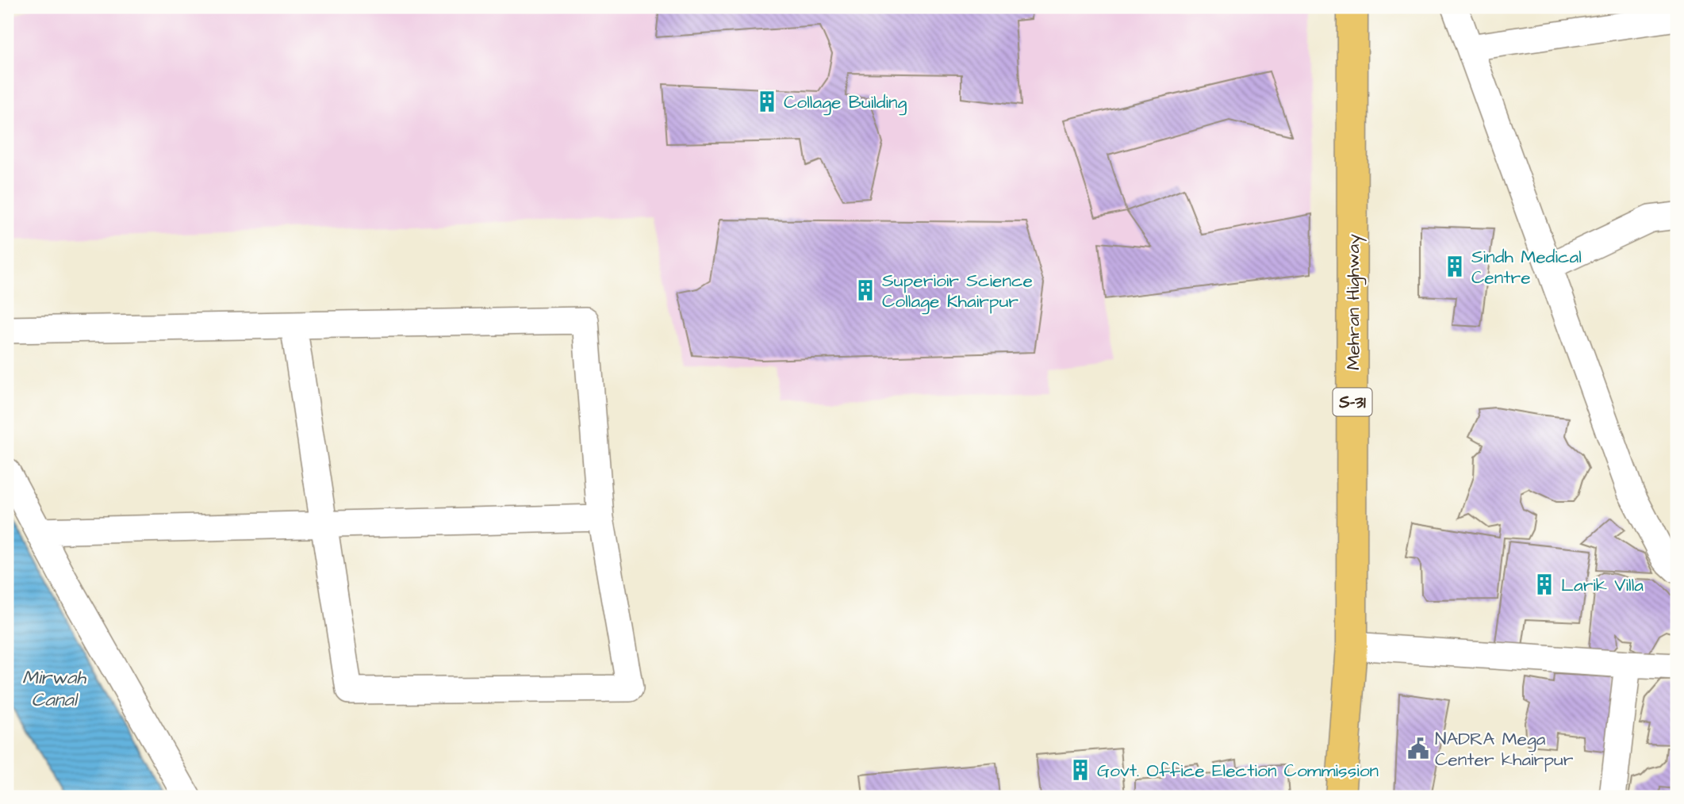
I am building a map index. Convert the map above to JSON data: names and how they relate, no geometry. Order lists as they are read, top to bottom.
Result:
{
  "streets": {
    "main road": ["Mehran Highway", "S-31"]
  },
  "water": ["Mirwah Canal"],
  "places": {
    "building": [
      "Collage Building",
      "Sindh Medical Centre",
      "Superioir Science Collage Khairpur",
      "Larik Villa",
      "Govt. Office Election Commission"
    ],
    "public building": ["NADRA Mega Center khairpur"]
  }
}
